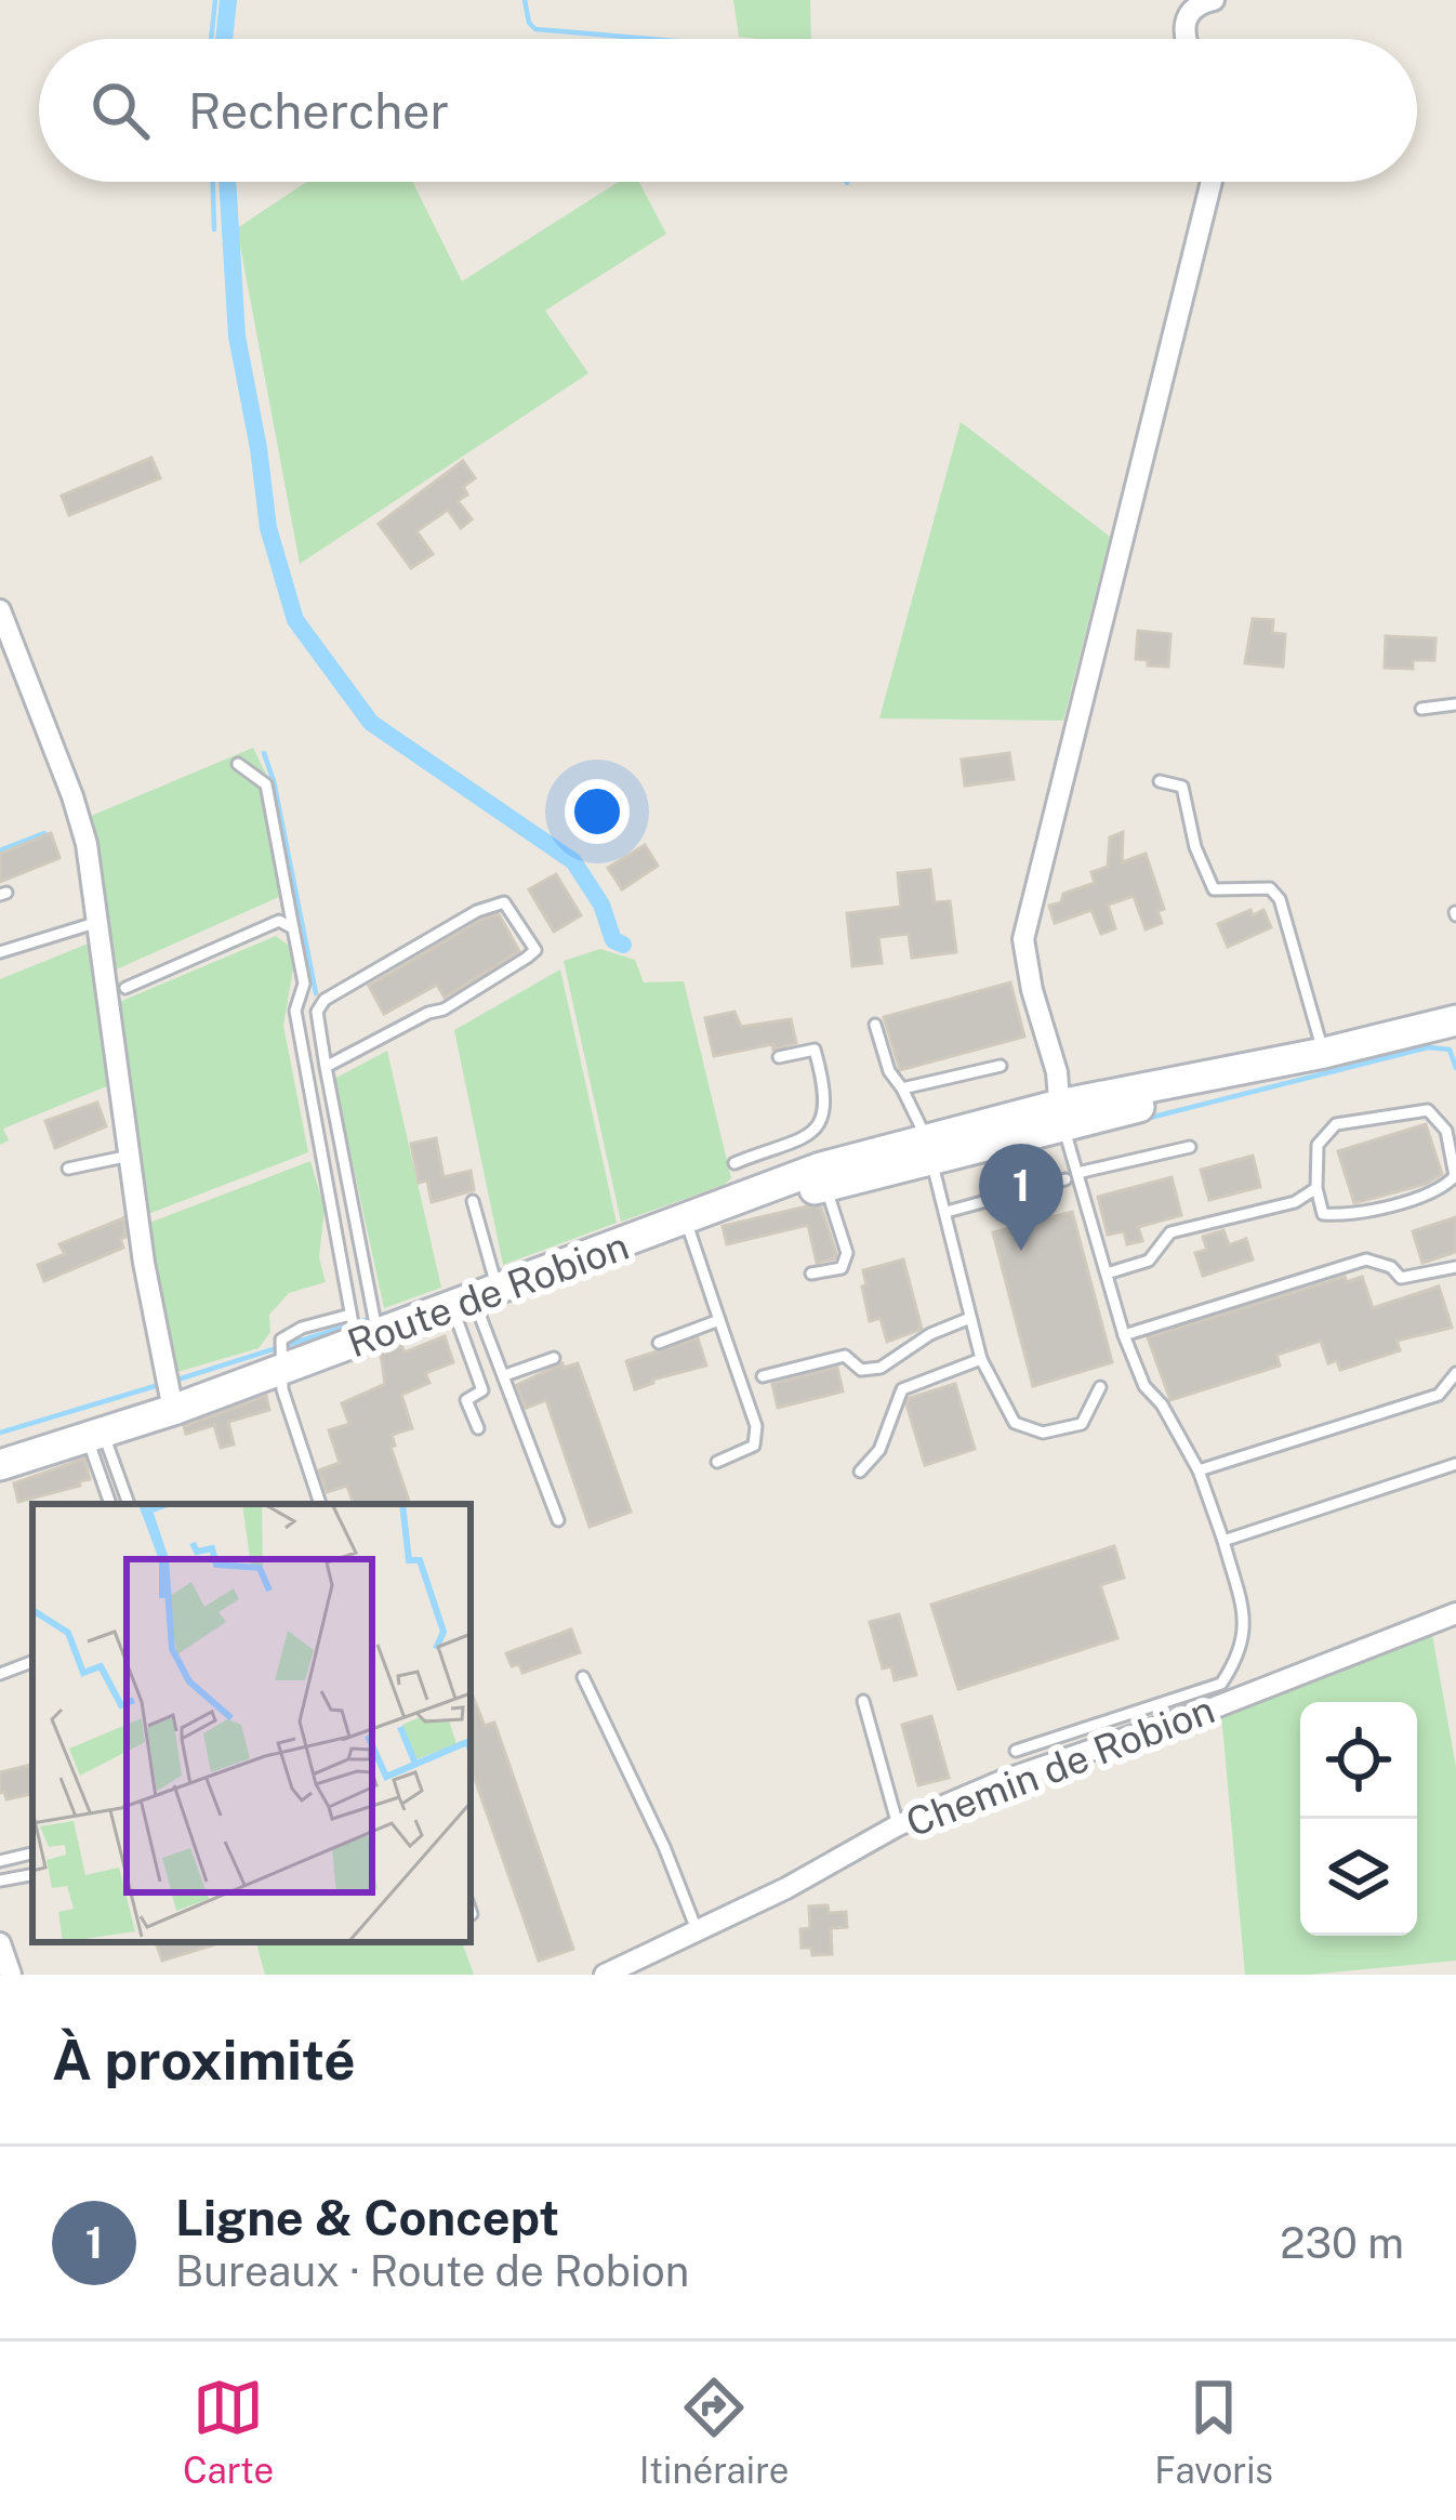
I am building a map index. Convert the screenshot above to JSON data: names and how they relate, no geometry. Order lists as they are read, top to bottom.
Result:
{
  "streets": {
    "main road": ["Route de Robion"],
    "street": ["Chemin de Robion"]
  },
  "page": {
    "search": "Rechercher",
    "pins": "1",
    "heading": "À proximité",
    "list": [
      {
        "mark": "1",
        "name": "Ligne & Concept",
        "note": "Bureaux · Route de Robion",
        "value": "230 m"
      }
    ],
    "nav": ["Carte", "Itinéraire", "Favoris"]
  }
}
